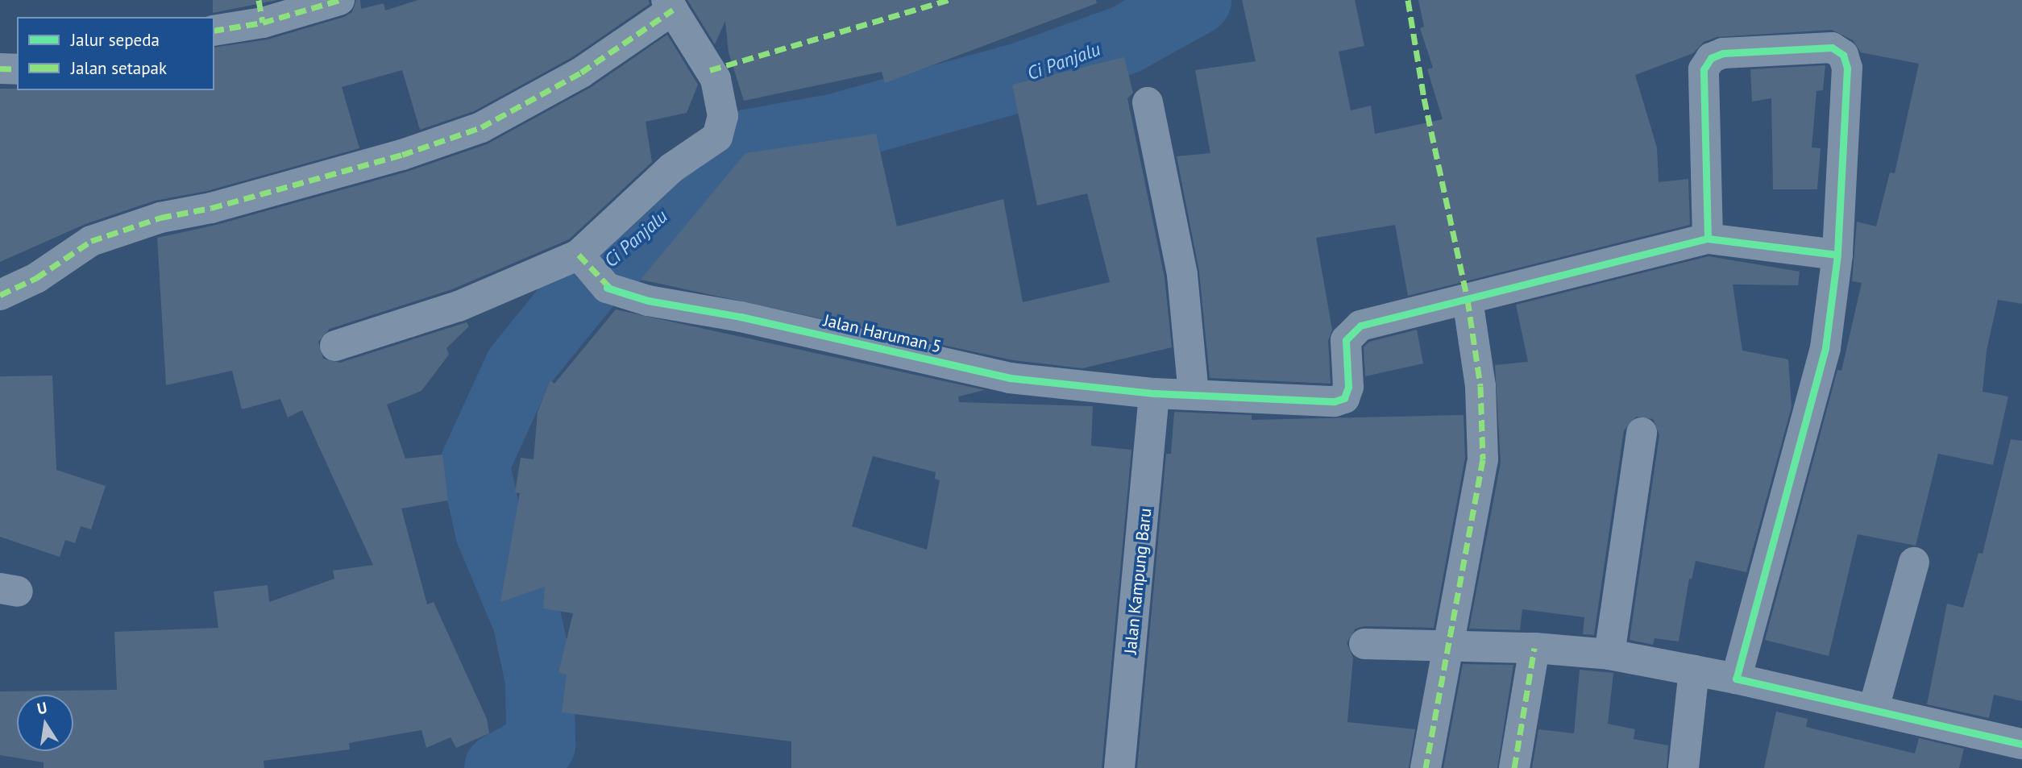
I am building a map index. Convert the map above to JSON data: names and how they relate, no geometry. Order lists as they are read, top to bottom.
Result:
{
  "streets": {
    "street": ["Jalan Haruman 5", "Jalan Kampung Baru"]
  },
  "crossings": [
    ["Jalan Haruman 5", "Jalan Kampung Baru"]
  ],
  "water": ["Ci Panjalu"],
  "legend": ["Jalur sepeda", "Jalan setapak"],
  "north": "top"
}
